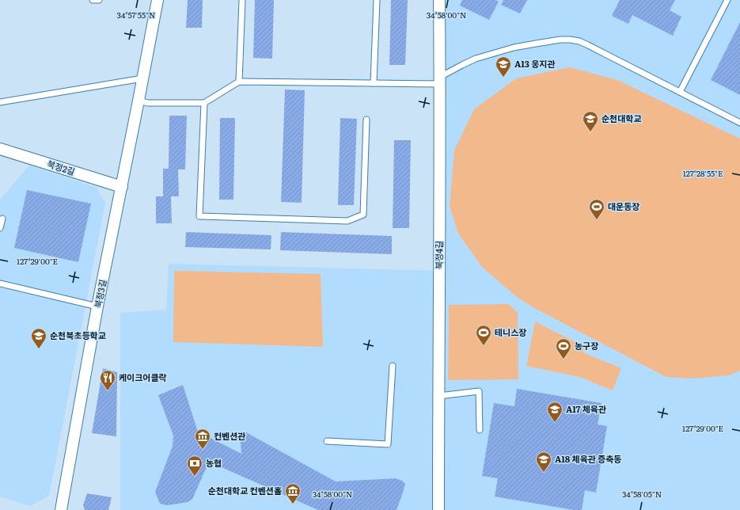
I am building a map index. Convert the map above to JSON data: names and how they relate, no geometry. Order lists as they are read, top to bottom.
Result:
{
  "streets": {
    "street": ["북정2길", "북정4길", "북정3길"]
  },
  "crossings": [
    ["북정2길", "북정3길"]
  ],
  "places": {
    "school or university": [
      "A13 웅지관",
      "순천대학교",
      "순천북초등학교",
      "A17 체육관",
      "A18 체육관 증축동"
    ],
    "sports": ["대운동장", "테니스장", "농구장"],
    "restaurant": ["케이크어클락"],
    "museum": ["컨벤션관", "순천대학교 컨벤션홀"],
    "bank": ["농협"]
  },
  "coordinates": [
    "34°57'55\"N",
    "34°58'00\"N",
    "127°28'55\"E",
    "127°29'00\"E",
    "34°58'05\"N"
  ]
}
